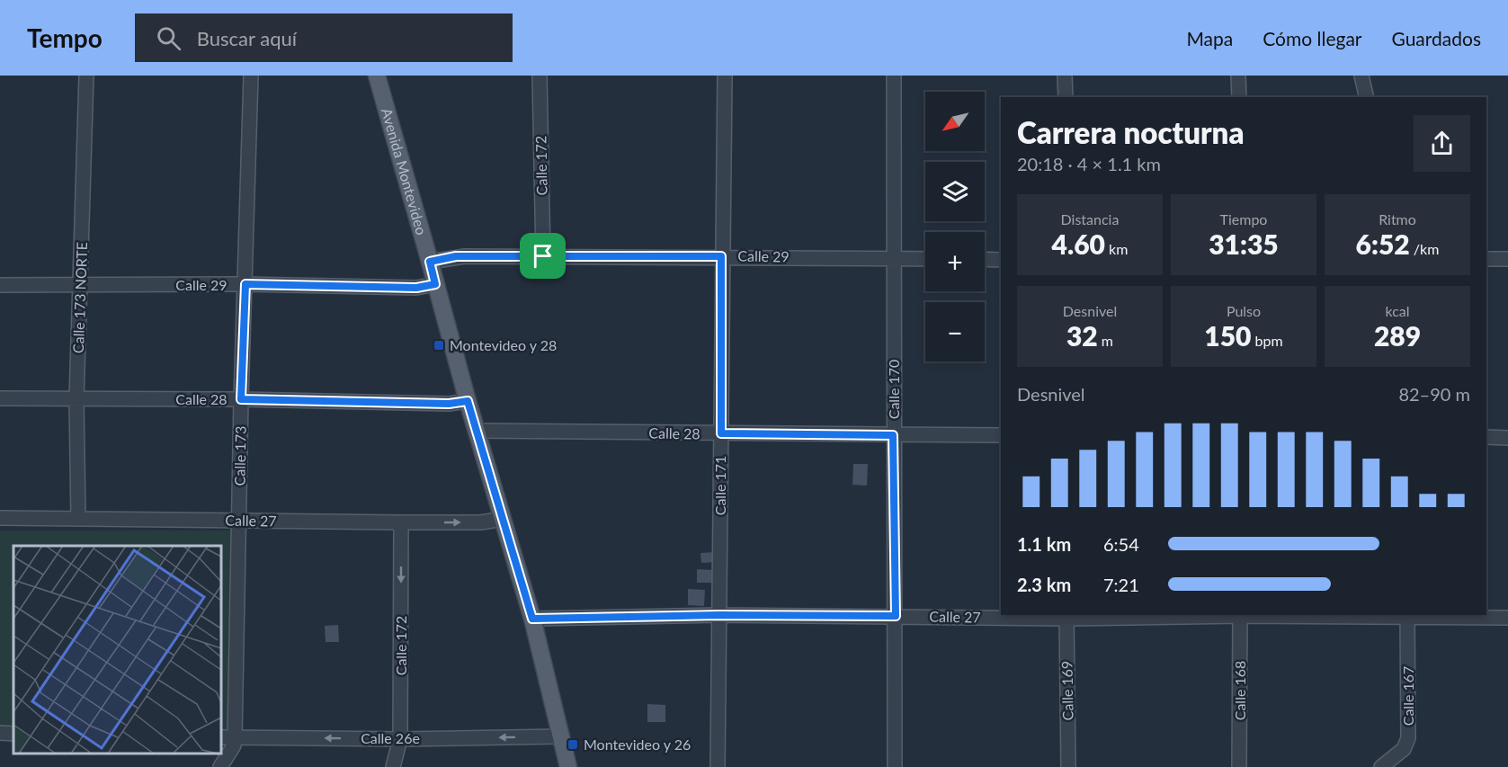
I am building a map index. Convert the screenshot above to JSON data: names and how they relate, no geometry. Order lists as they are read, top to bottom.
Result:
{
  "streets": {
    "main road": ["Avenida Montevideo"],
    "street": [
      "Calle 172",
      "Calle 29",
      "Calle 173 NORTE",
      "Calle 170",
      "Calle 28",
      "Calle 173",
      "Calle 171",
      "Calle 27",
      "Calle 169",
      "Calle 168",
      "Calle 167",
      "Calle 26e"
    ]
  },
  "crossings": [
    ["Calle 172", "Calle 29"],
    ["Calle 172", "Calle 27"],
    ["Calle 172", "Calle 26e"],
    ["Avenida Montevideo", "Calle 29"],
    ["Avenida Montevideo", "Calle 28"],
    ["Avenida Montevideo", "Calle 27"],
    ["Avenida Montevideo", "Calle 26e"],
    ["Calle 29", "Calle 173 NORTE"],
    ["Calle 29", "Calle 170"],
    ["Calle 29", "Calle 173"],
    ["Calle 29", "Calle 171"],
    ["Calle 173 NORTE", "Calle 28"],
    ["Calle 173 NORTE", "Calle 27"],
    ["Calle 170", "Calle 28"],
    ["Calle 170", "Calle 27"],
    ["Calle 28", "Calle 173"],
    ["Calle 28", "Calle 171"],
    ["Calle 173", "Calle 27"],
    ["Calle 173", "Calle 26e"],
    ["Calle 171", "Calle 27"],
    ["Calle 27", "Calle 169"],
    ["Calle 27", "Calle 168"],
    ["Calle 27", "Calle 167"]
  ],
  "one_way": ["Calle 172", "Calle 26e"],
  "places": {
    "transit": ["Montevideo y 28", "Montevideo y 26"]
  },
  "north": "bottom left",
  "page": {
    "header": "Tempo",
    "search": "Buscar aquí",
    "nav": ["Mapa", "Cómo llegar", "Guardados"],
    "map_buttons": ["+", "−"],
    "heading": ["Carrera nocturna", "20:18 · 4 × 1.1 km"],
    "stats": [
      ["Distancia", "4.60 km"],
      ["Tiempo", "31:35"],
      ["Ritmo", "6:52 /km"],
      ["Desnivel", "32 m"],
      ["Pulso", "150 bpm"],
      ["kcal", "289"]
    ],
    "chart": ["Desnivel", "82–90 m"],
    "list": [
      {
        "name": "1.1 km",
        "note": "6:54"
      },
      {
        "name": "2.3 km",
        "note": "7:21"
      }
    ]
  }
}
